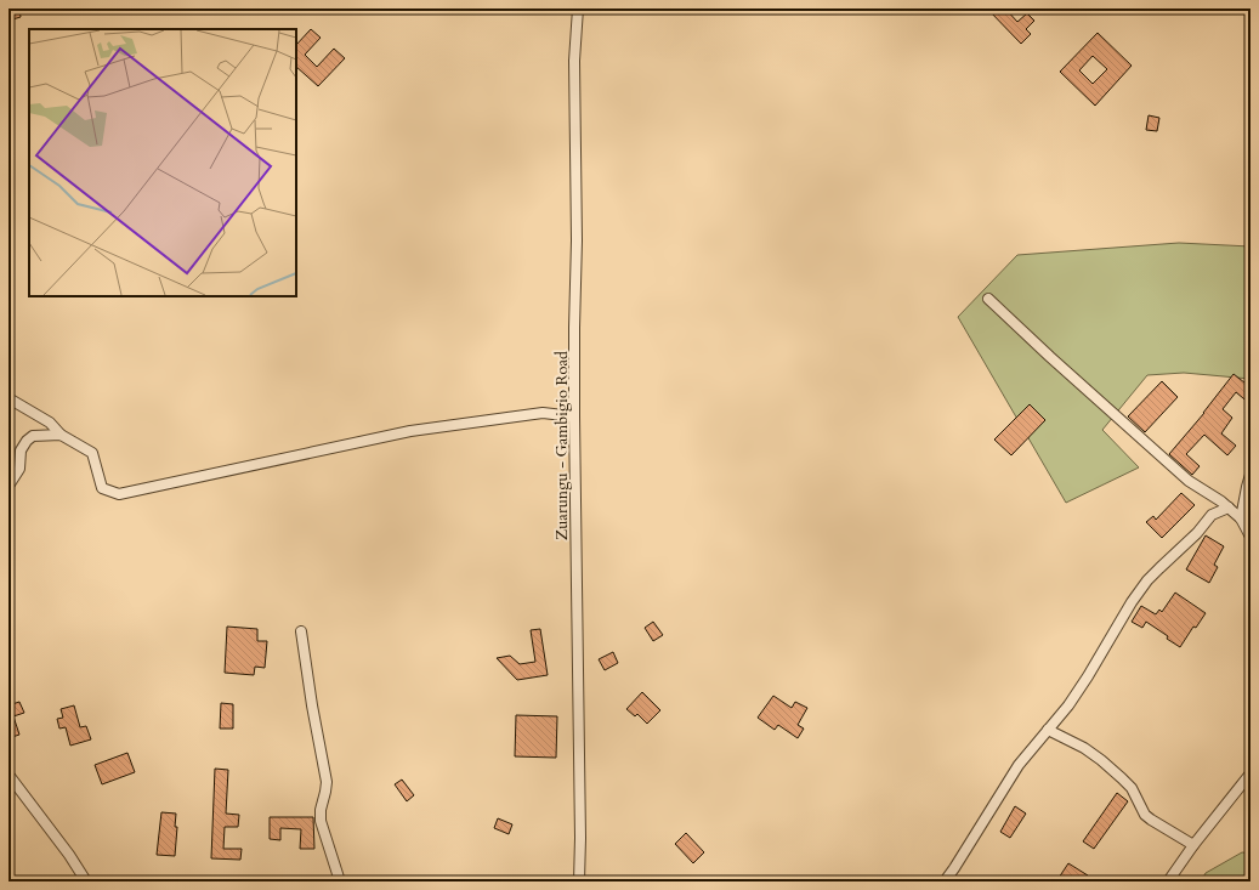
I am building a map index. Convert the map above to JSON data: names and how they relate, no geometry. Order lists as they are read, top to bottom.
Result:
{
  "streets": {
    "street": ["Zuarungu - Gambigio Road"]
  }
}
